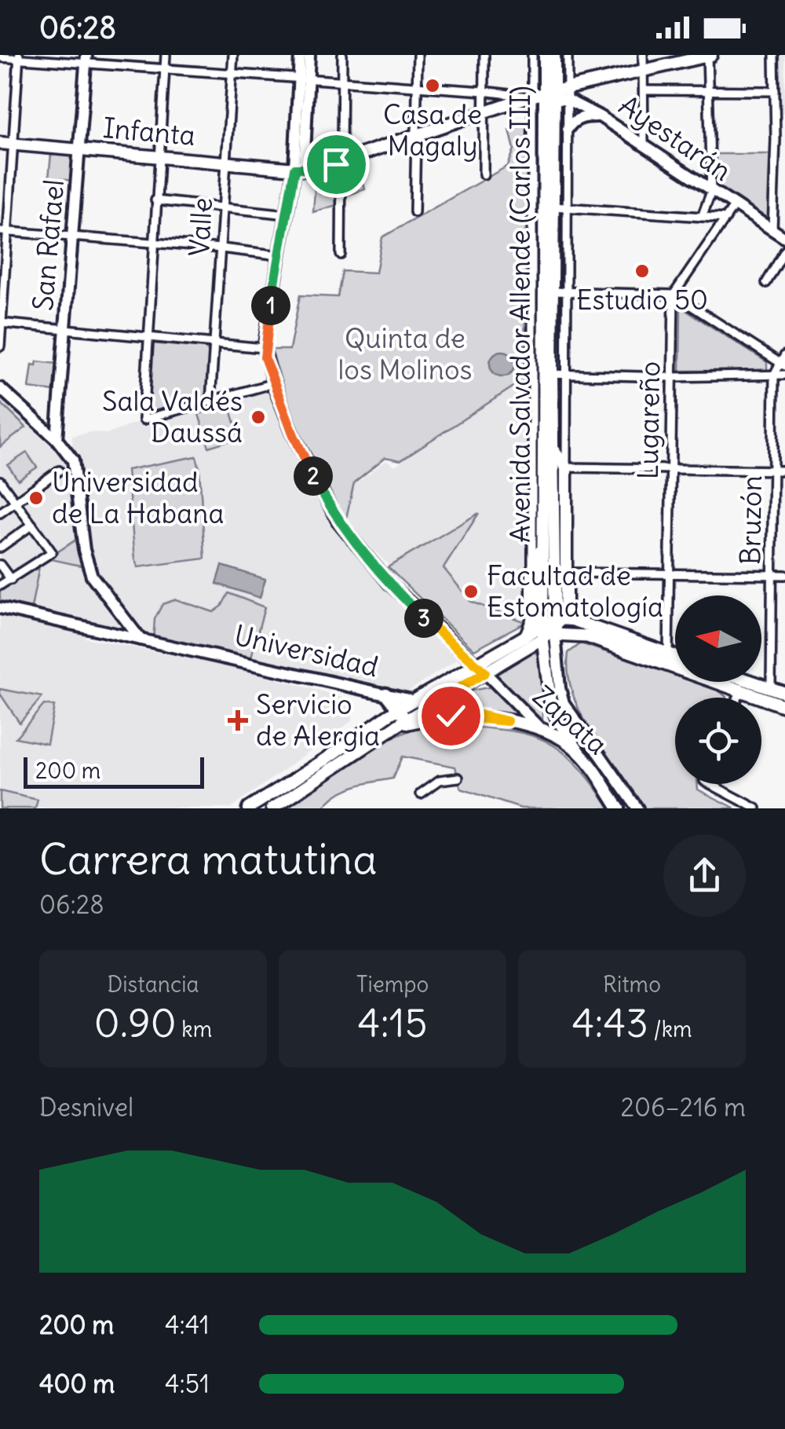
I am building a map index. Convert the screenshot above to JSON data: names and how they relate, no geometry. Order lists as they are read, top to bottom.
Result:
{
  "streets": {
    "main road": [
      "Infanta",
      "Ayestarán",
      "San Rafael",
      "Avenida Salvador Allende (Carlos III)",
      "Universidad",
      "Zapata"
    ],
    "street": ["Valle", "Lugareño", "Bruzón"]
  },
  "crossings": [
    ["Infanta", "Ayestarán"],
    ["Infanta", "Valle"],
    ["Infanta", "San Rafael"],
    ["Infanta", "Avenida Salvador Allende (Carlos III)"],
    ["Ayestarán", "Avenida Salvador Allende (Carlos III)"],
    ["Avenida Salvador Allende (Carlos III)", "Zapata"]
  ],
  "parks": ["Quinta de los Molinos"],
  "places": {
    "other": [
      "Casa de Magaly",
      "Estudio 50",
      "Sala Valdés Daussá",
      "Universidad de La Habana",
      "Facultad de Estomatología"
    ],
    "health": ["Servicio de Alergia"]
  },
  "scale_bar": "200 m",
  "north": "left",
  "page": {
    "status": "06:28",
    "pins": ["1", "2", "3"],
    "scale": "200 m",
    "heading": ["Carrera matutina", "06:28"],
    "stats": [
      ["Distancia", "0.90 km"],
      ["Tiempo", "4:15"],
      ["Ritmo", "4:43 /km"]
    ],
    "chart": ["Desnivel", "206–216 m"],
    "list": [
      {
        "name": "200 m",
        "note": "4:41"
      },
      {
        "name": "400 m",
        "note": "4:51"
      }
    ]
  }
}
